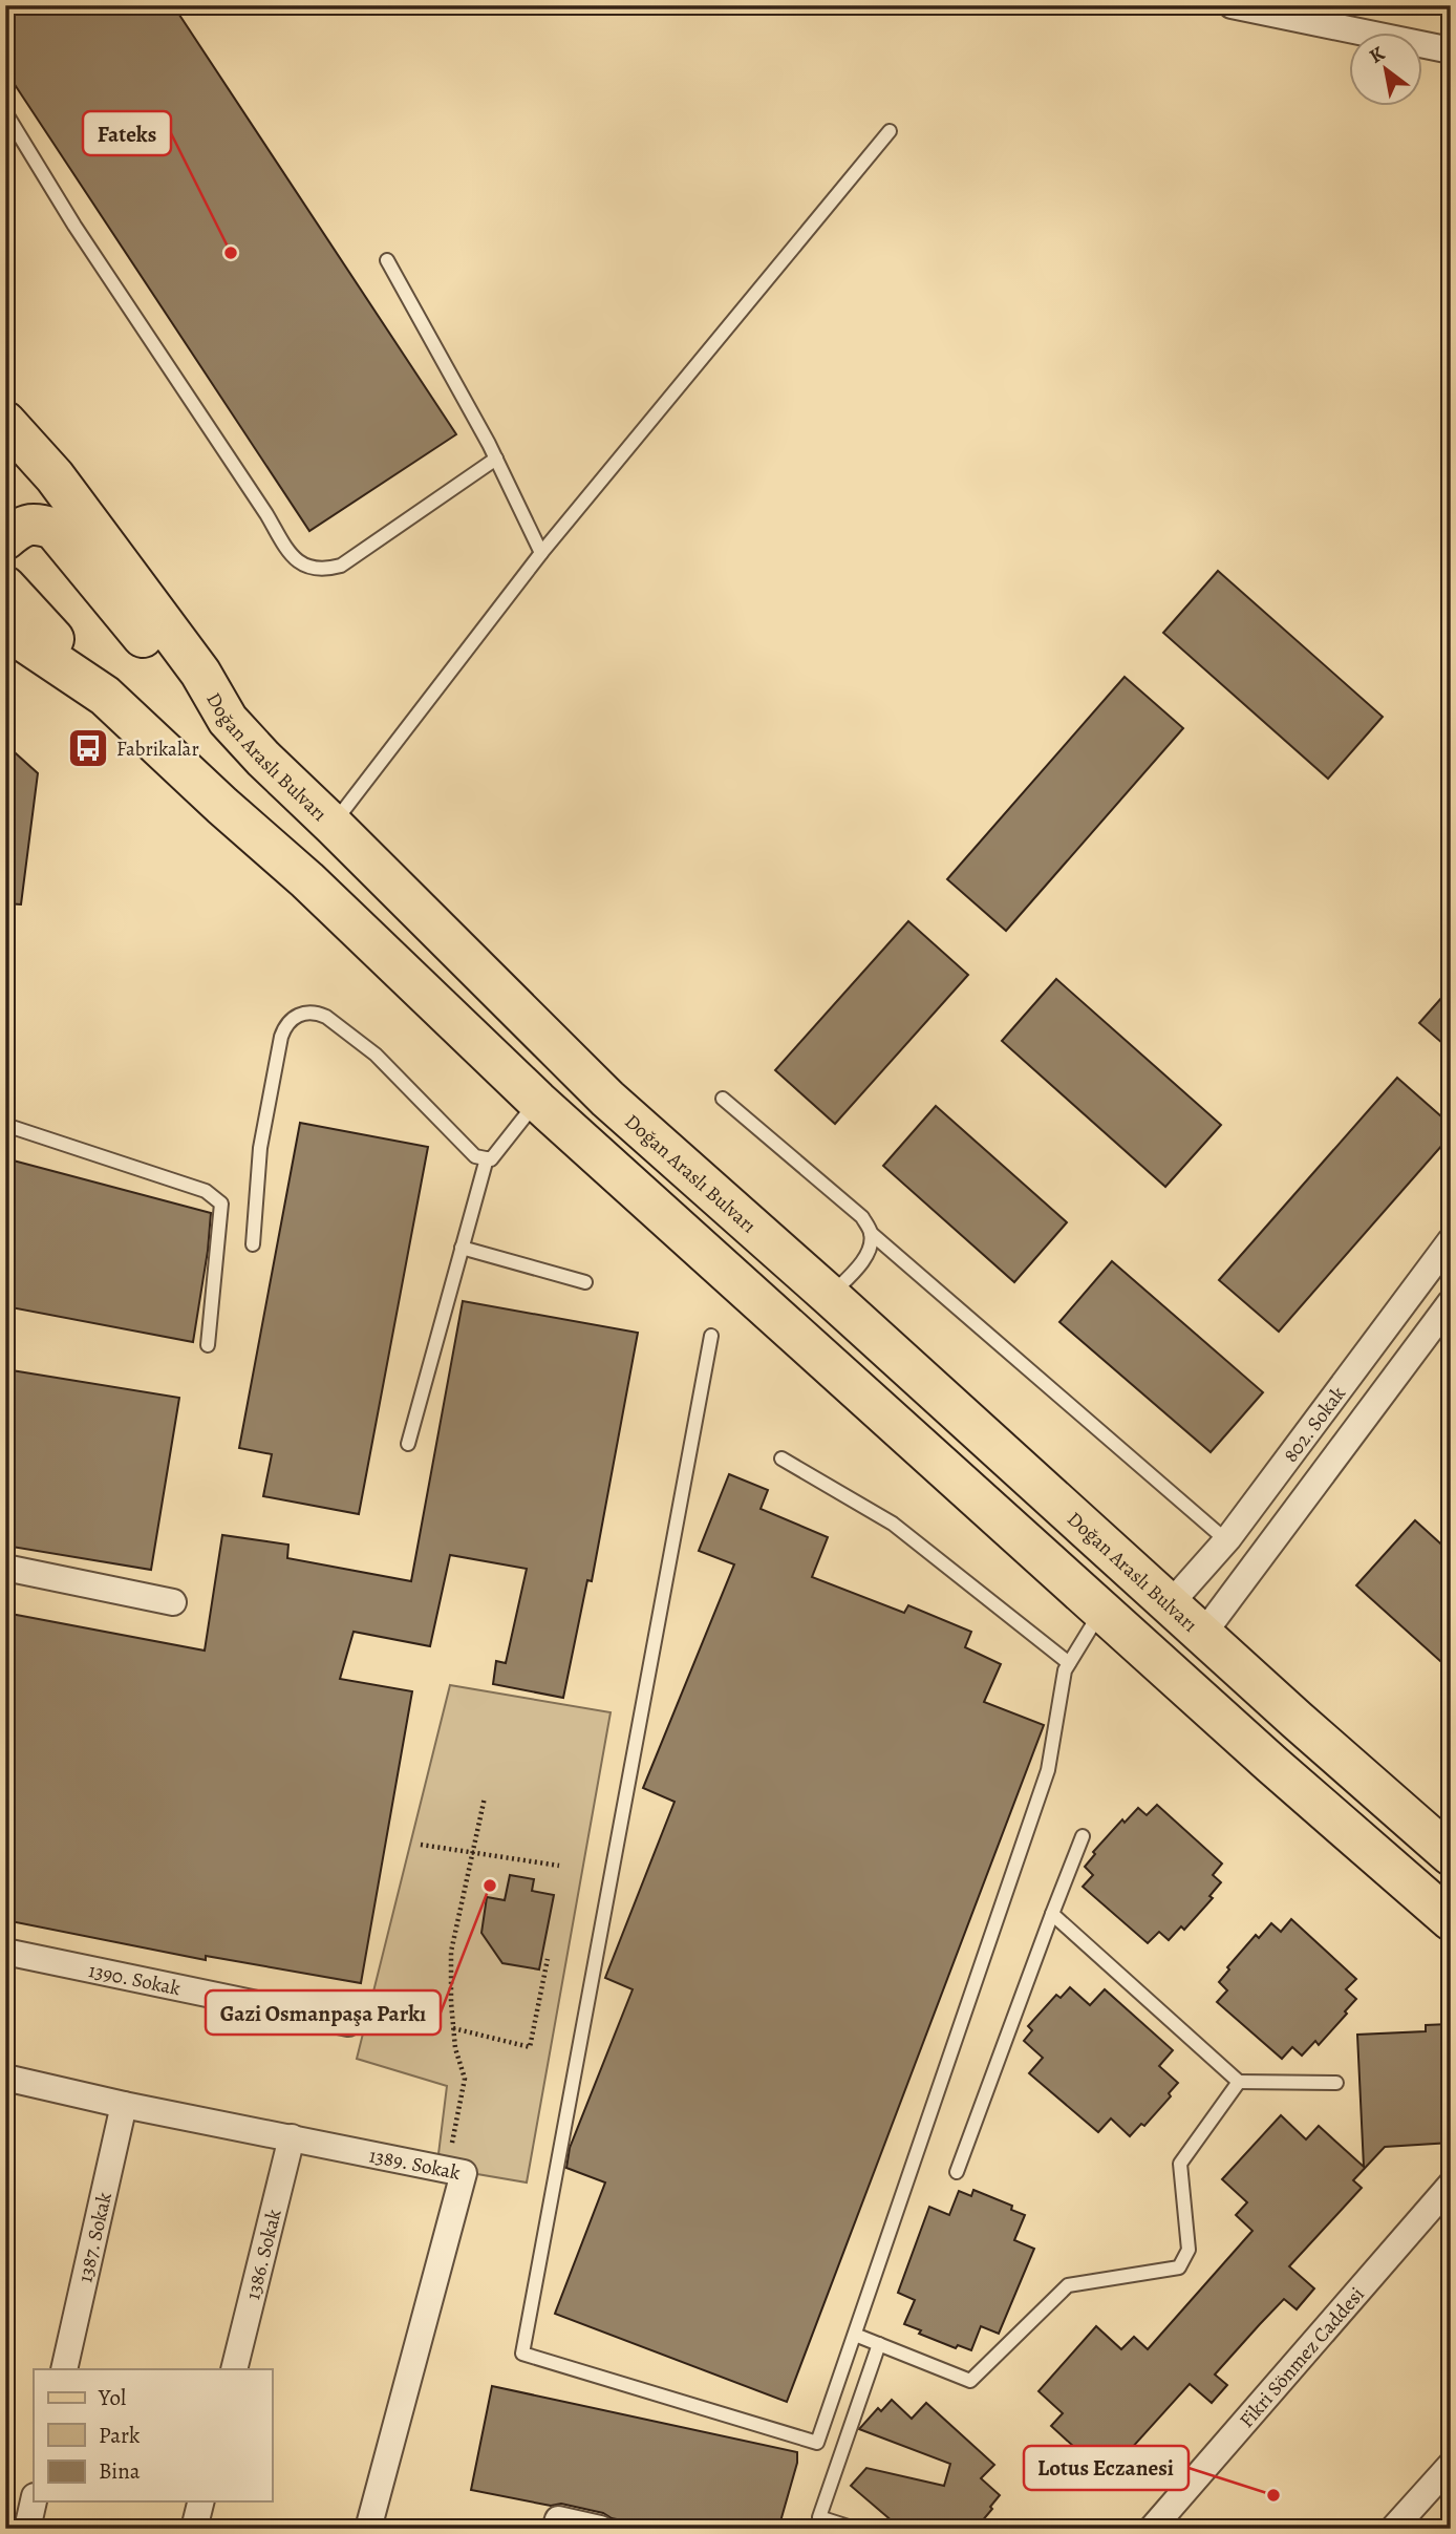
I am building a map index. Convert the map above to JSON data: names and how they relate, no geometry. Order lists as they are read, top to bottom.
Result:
{
  "streets": {
    "main road": ["Doğan Araslı Bulvarı"],
    "street": [
      "802. Sokak",
      "1390. Sokak",
      "1389. Sokak",
      "1387. Sokak",
      "1386. Sokak",
      "Fikri Sönmez Caddesi"
    ]
  },
  "crossings": [
    ["Doğan Araslı Bulvarı", "802. Sokak"],
    ["1389. Sokak", "1387. Sokak"],
    ["1389. Sokak", "1386. Sokak"]
  ],
  "places": {
    "other": ["Fateks", "Gazi Osmanpaşa Parkı", "Lotus Eczanesi"],
    "bus stop": ["Fabrikalar"]
  },
  "legend": ["Yol", "Park", "Bina"],
  "north": "top left"
}
